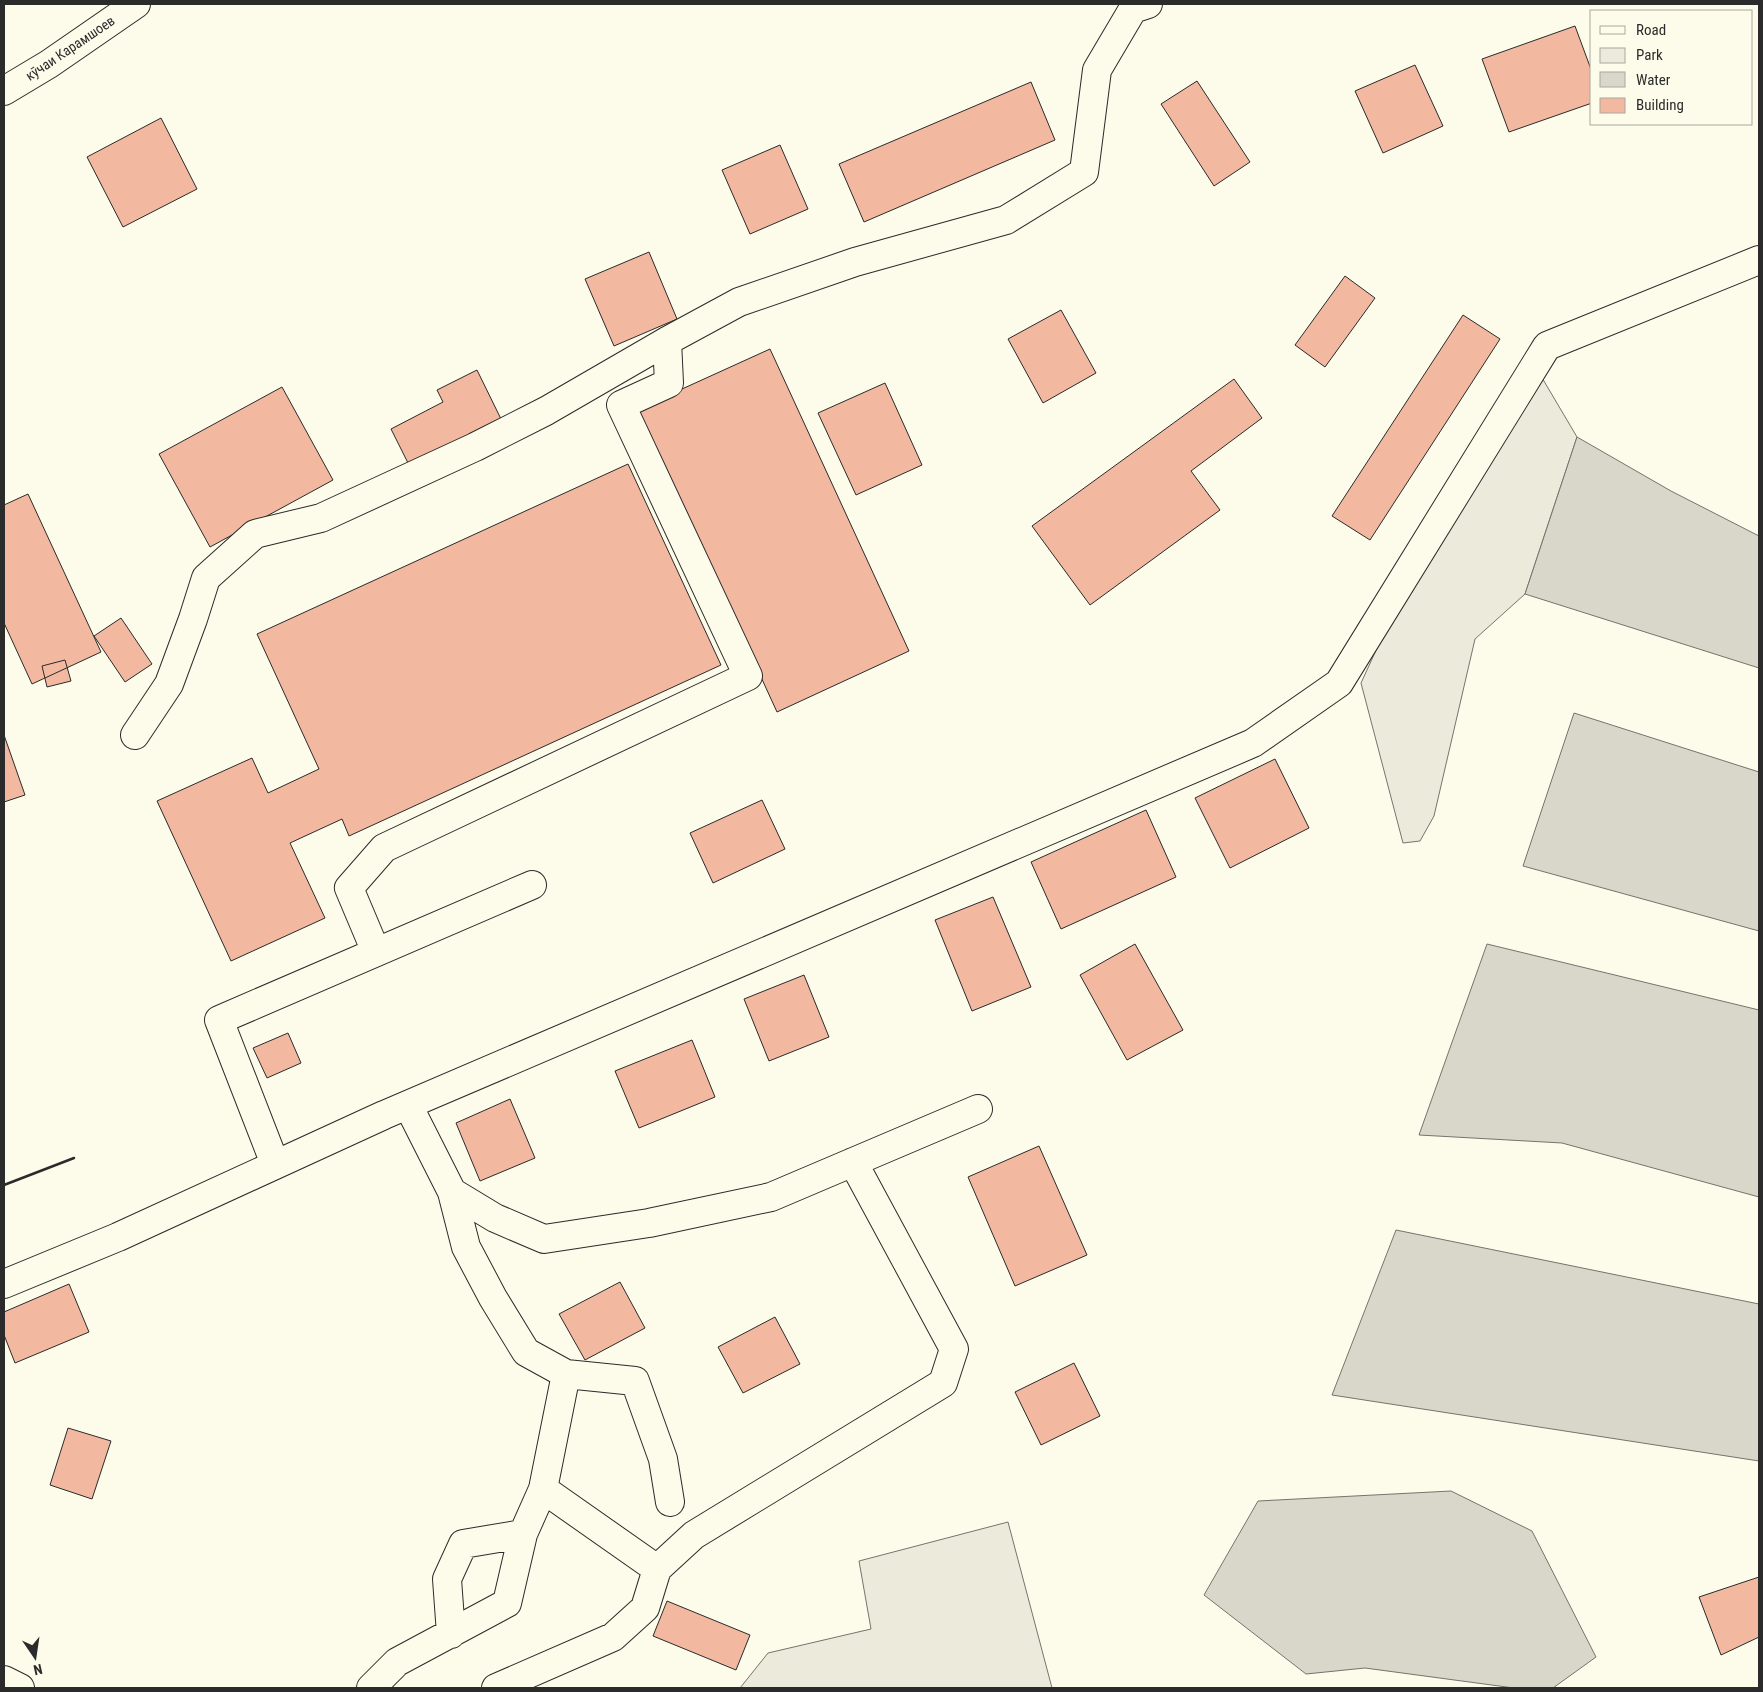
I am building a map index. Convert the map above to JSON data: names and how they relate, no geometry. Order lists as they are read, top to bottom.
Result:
{
  "streets": {
    "street": ["кӯчаи Карамшоев"]
  },
  "legend": [
    "Road",
    "Park",
    "Water",
    "Building"
  ],
  "north": "bottom"
}
